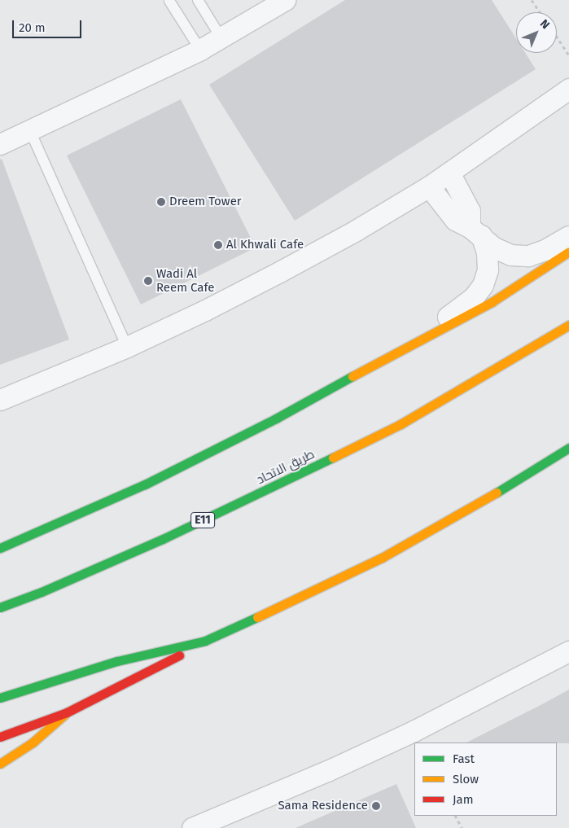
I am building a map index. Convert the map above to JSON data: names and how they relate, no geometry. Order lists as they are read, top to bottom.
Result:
{
  "streets": {
    "main road": ["طريق الاتحاد", "E11"]
  },
  "places": [
    "Dreem Tower",
    "Al Khwali Cafe",
    "Wadi Al Reem Cafe",
    "Sama Residence"
  ],
  "legend": ["Fast", "Slow", "Jam"],
  "scale_bar": "20 m",
  "north": "top right"
}
